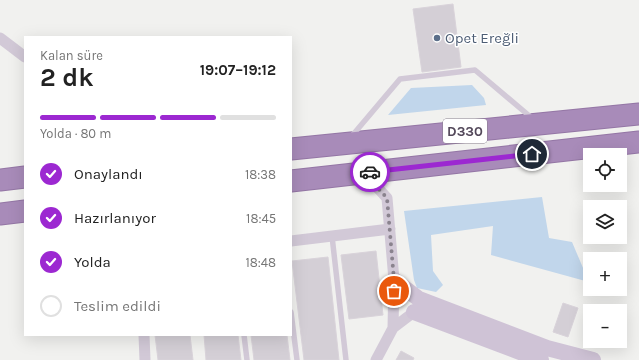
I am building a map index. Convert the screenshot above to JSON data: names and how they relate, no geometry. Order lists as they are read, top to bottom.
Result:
{
  "streets": {
    "highway": ["D330"]
  },
  "places": ["Opet Ereğli"],
  "page": {
    "heading": ["2 dk", "Kalan süre", "19:07–19:12"],
    "bar": "Yolda · 80 m",
    "map_buttons": ["+", "−"],
    "list": [
      ["Onaylandı", "18:38"],
      ["Hazırlanıyor", "18:45"],
      ["Yolda", "18:48"],
      "Teslim edildi"
    ]
  }
}
